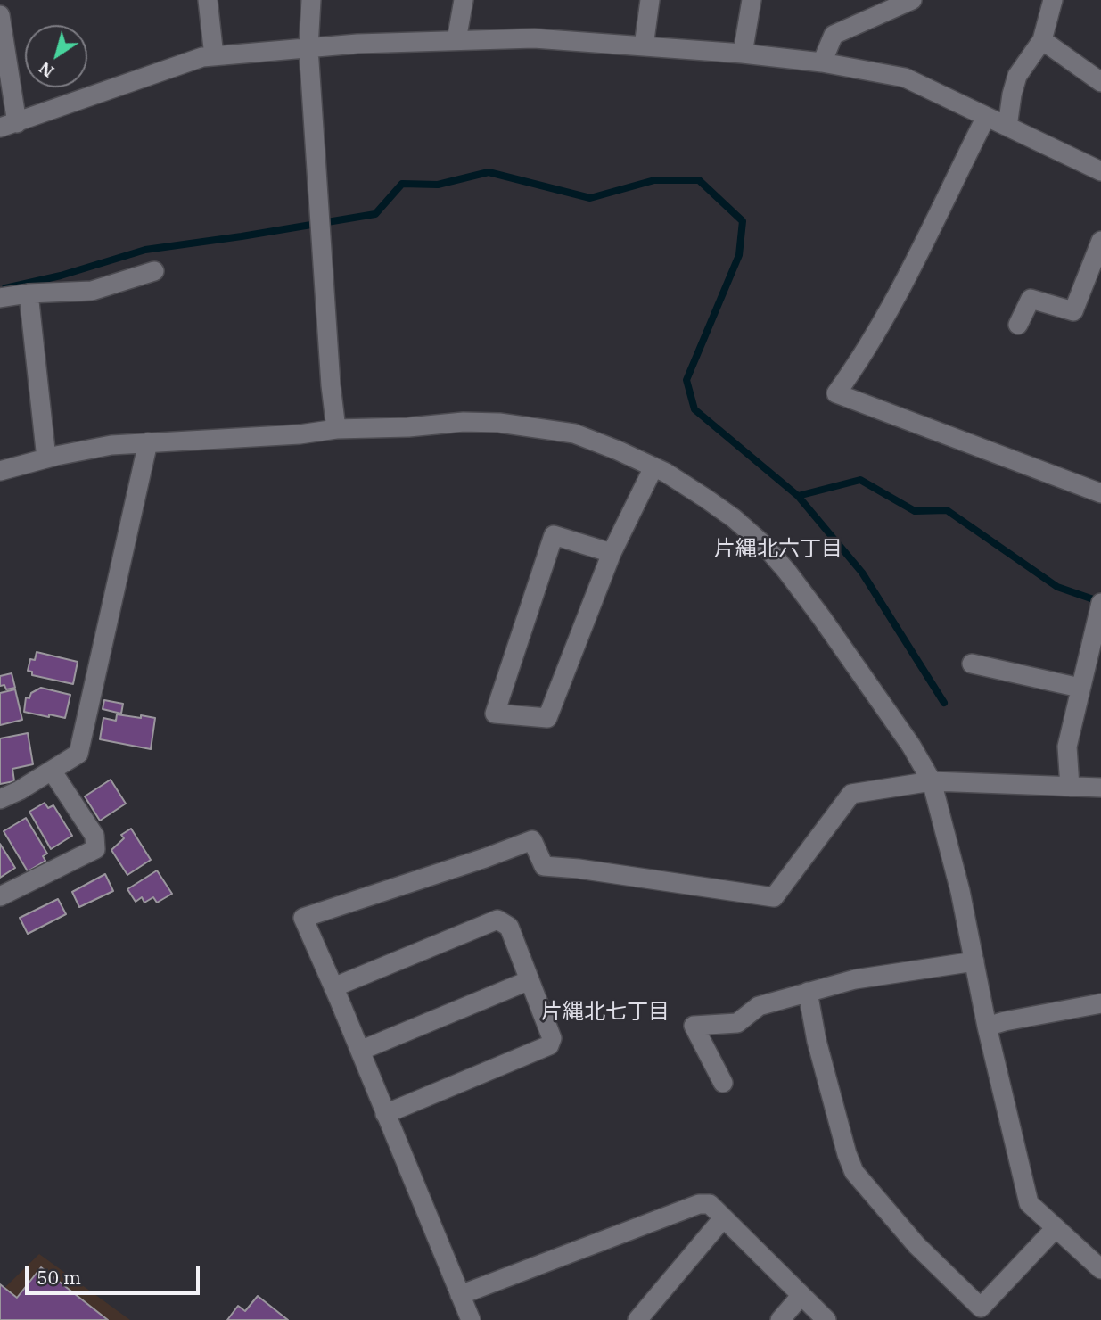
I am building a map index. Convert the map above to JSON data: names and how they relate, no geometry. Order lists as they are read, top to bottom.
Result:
{
  "districts": ["片縄北六丁目", "片縄北七丁目"],
  "scale_bar": "50 m",
  "north": "bottom left"
}
